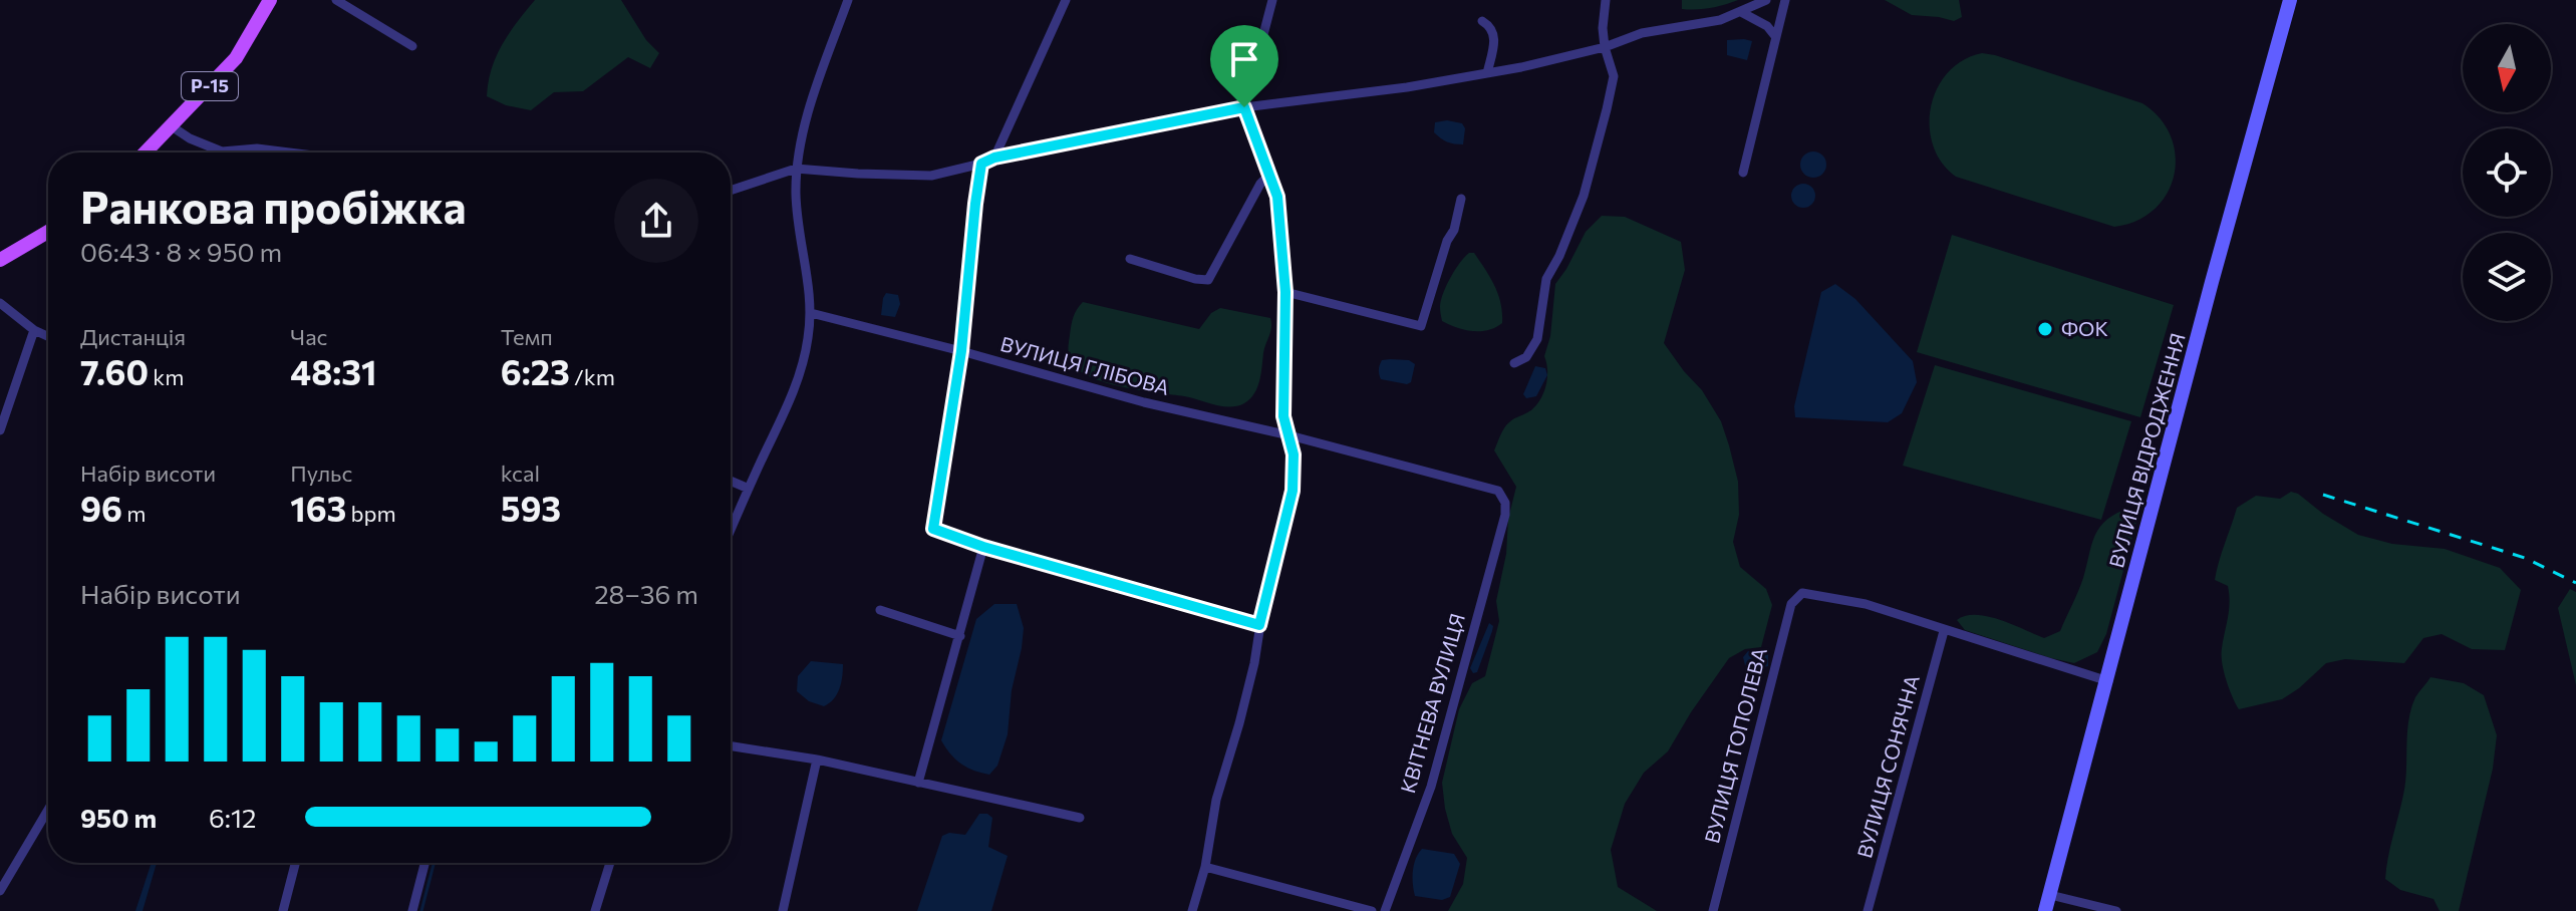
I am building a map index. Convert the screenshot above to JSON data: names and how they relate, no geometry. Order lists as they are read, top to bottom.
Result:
{
  "streets": {
    "main road": ["Р-15"],
    "street": [
      "ВУЛИЦЯ ГЛІБОВА",
      "ВУЛИЦЯ ВІДРОДЖЕННЯ",
      "КВІТНЕВА ВУЛИЦЯ",
      "ВУЛИЦЯ ТОПОЛЕВА",
      "ВУЛИЦЯ СОНЯЧНА"
    ]
  },
  "crossings": [
    ["ВУЛИЦЯ ГЛІБОВА", "КВІТНЕВА ВУЛИЦЯ"],
    ["ВУЛИЦЯ ТОПОЛЕВА", "ВУЛИЦЯ СОНЯЧНА"]
  ],
  "places": ["ФОК"],
  "north": "bottom",
  "page": {
    "heading": ["Ранкова пробіжка", "06:43 · 8 × 950 m"],
    "stats": [
      ["Дистанція", "7.60 km"],
      ["Час", "48:31"],
      ["Темп", "6:23 /km"],
      ["Набір висоти", "96 m"],
      ["Пульс", "163 bpm"],
      ["kcal", "593"]
    ],
    "chart": ["Набір висоти", "28–36 m"],
    "list": [
      {
        "name": "950 m",
        "note": "6:12"
      }
    ]
  }
}
